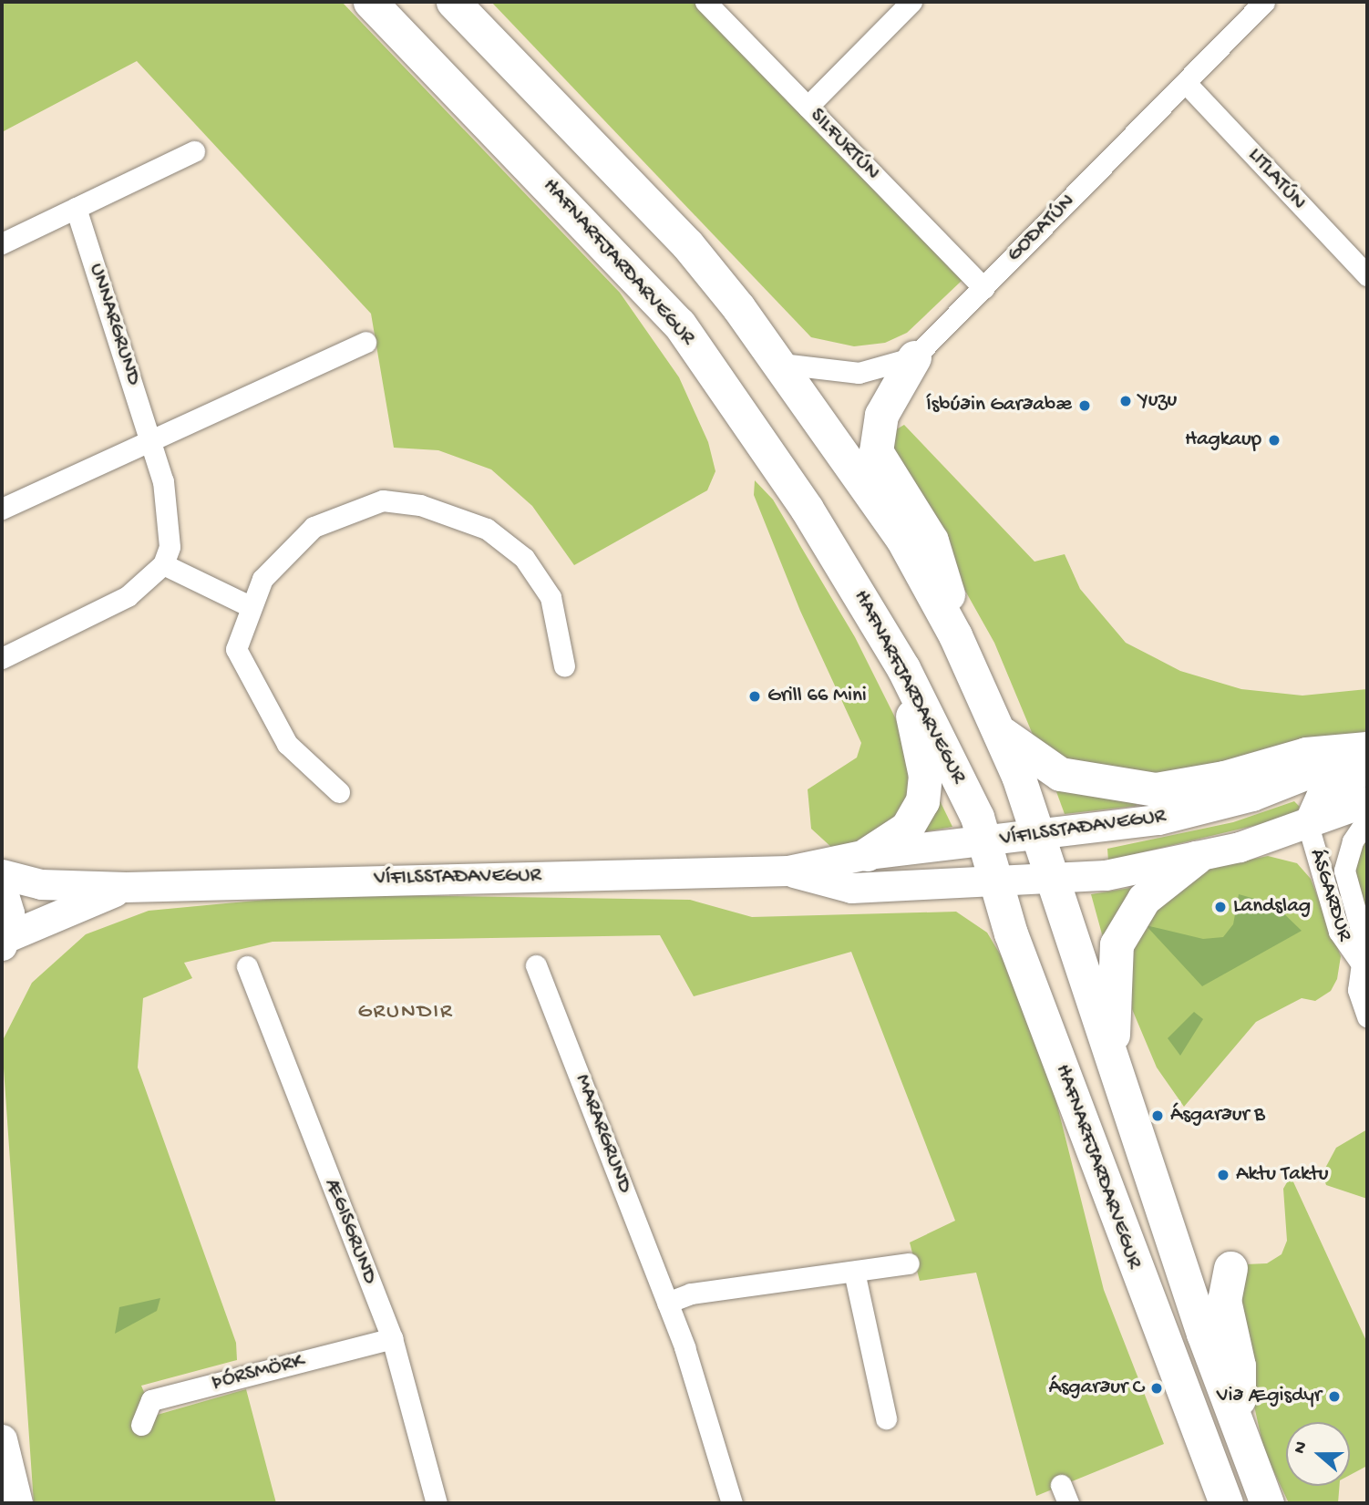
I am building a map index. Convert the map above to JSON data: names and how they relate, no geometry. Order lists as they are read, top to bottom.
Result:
{
  "streets": {
    "main road": ["HAFNARFJARÐARVEGUR"],
    "street": [
      "SILFURTÚN",
      "LITLATÚN",
      "GOÐATÚN",
      "UNNARGRUND",
      "VÍFILSSTAÐAVEGUR",
      "ÁSGARÐUR",
      "MARARGRUND",
      "ÆGISGRUND",
      "ÞÓRSMÖRK"
    ]
  },
  "crossings": [
    ["SILFURTÚN", "GOÐATÚN"],
    ["LITLATÚN", "GOÐATÚN"],
    ["HAFNARFJARÐARVEGUR", "VÍFILSSTAÐAVEGUR"],
    ["VÍFILSSTAÐAVEGUR", "ÁSGARÐUR"],
    ["ÆGISGRUND", "ÞÓRSMÖRK"]
  ],
  "districts": ["GRUNDIR"],
  "places": [
    "Yuzu",
    "Ísbúðin Garðabæ",
    "Hagkaup",
    "Grill 66 Mini",
    "Landslag",
    "Ásgarður B",
    "Aktu Taktu",
    "Ásgarður C",
    "Við Ægisdyr"
  ],
  "north": "left"
}
